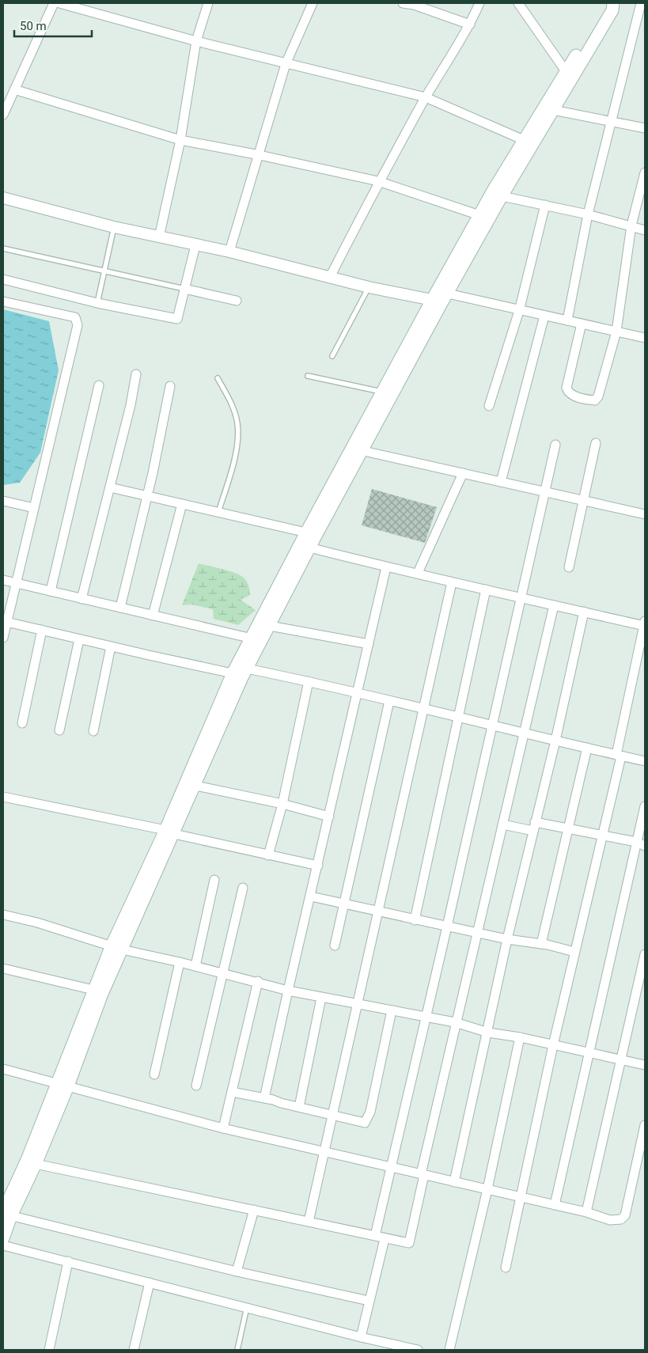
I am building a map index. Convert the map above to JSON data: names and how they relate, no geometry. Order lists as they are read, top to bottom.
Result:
{
  "scale_bar": "50 m"
}
